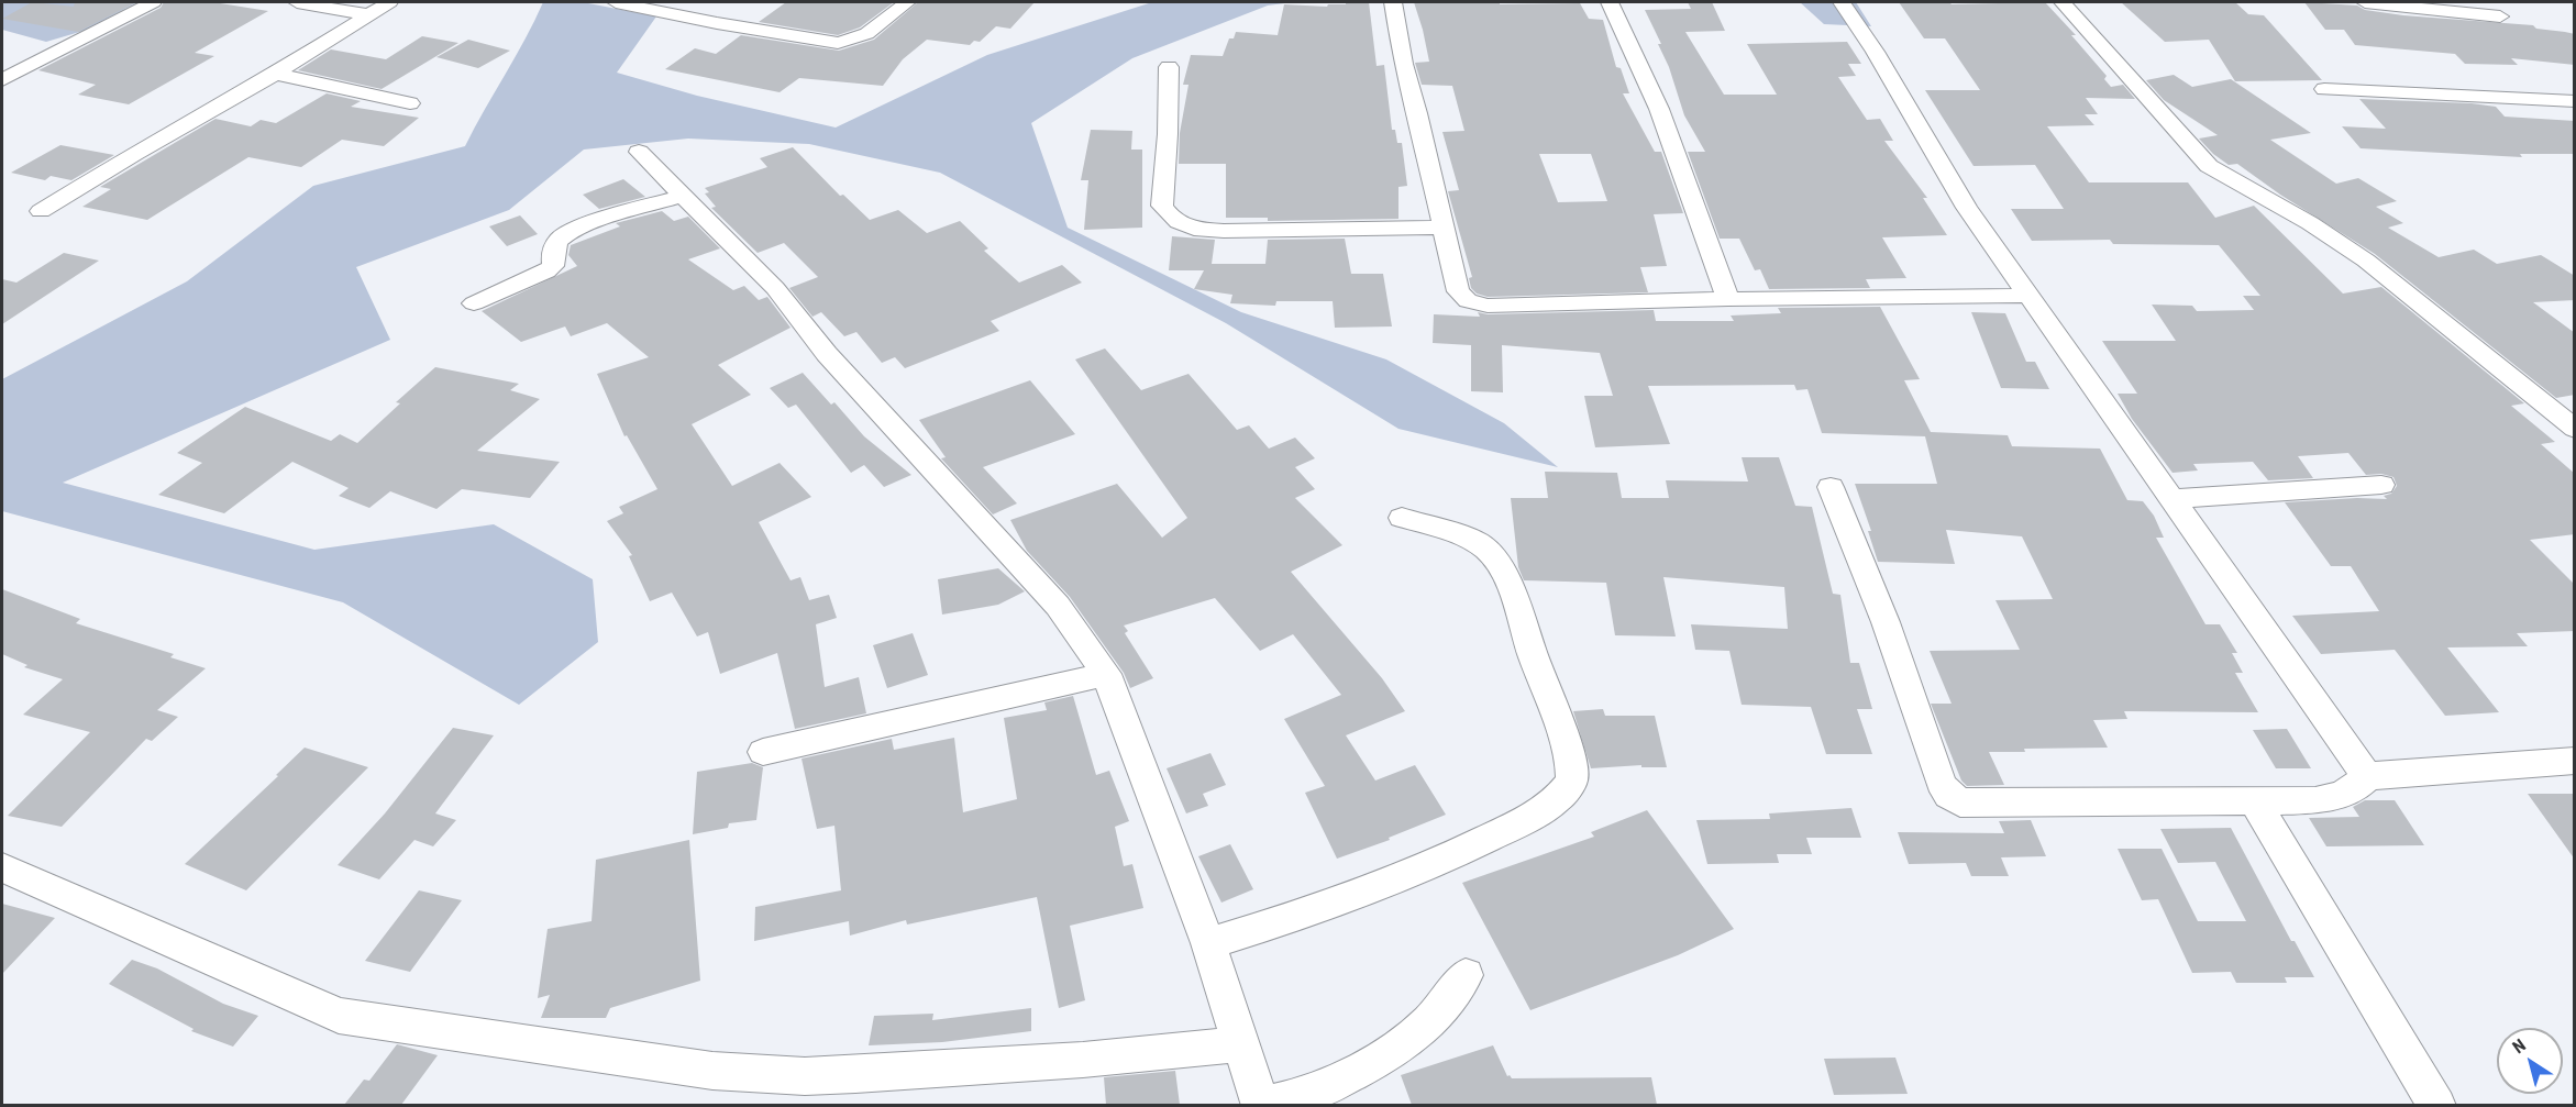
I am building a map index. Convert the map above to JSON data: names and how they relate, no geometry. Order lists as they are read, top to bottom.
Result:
{
  "north": "top left"
}
